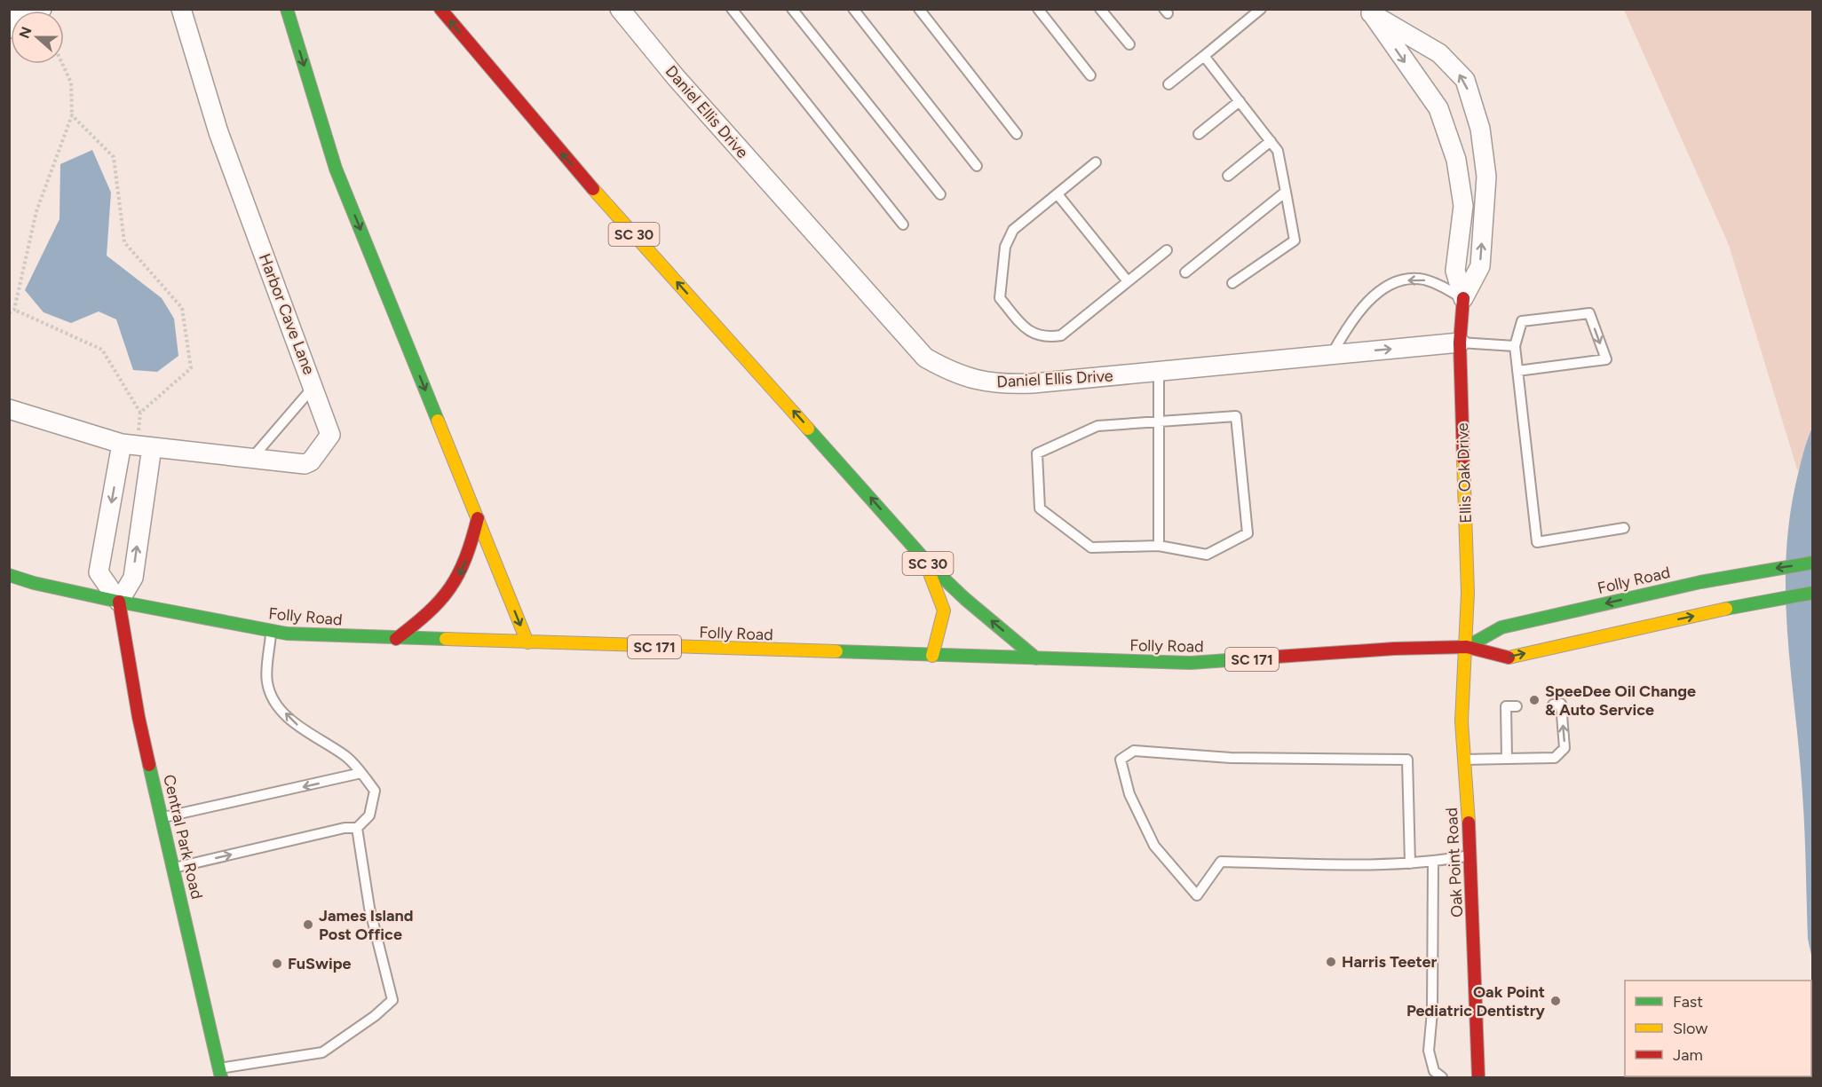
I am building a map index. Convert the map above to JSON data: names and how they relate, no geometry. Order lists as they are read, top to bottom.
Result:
{
  "streets": {
    "main road": [
      "SC 30",
      "Ellis Oak Drive",
      "Folly Road",
      "SC 171",
      "Central Park Road",
      "Oak Point Road"
    ],
    "street": ["Daniel Ellis Drive", "Harbor Cave Lane"]
  },
  "crossings": [
    ["Daniel Ellis Drive", "Ellis Oak Drive"],
    ["SC 30", "Folly Road"],
    ["Ellis Oak Drive", "Folly Road"],
    ["Ellis Oak Drive", "Oak Point Road"],
    ["Folly Road", "Central Park Road"],
    ["Folly Road", "Oak Point Road"]
  ],
  "places": [
    "SpeeDee Oil Change & Auto Service",
    "James Island Post Office",
    "Harris Teeter",
    "FuSwipe",
    "Oak Point Pediatric Dentistry"
  ],
  "legend": ["Fast", "Slow", "Jam"],
  "north": "left"
}
